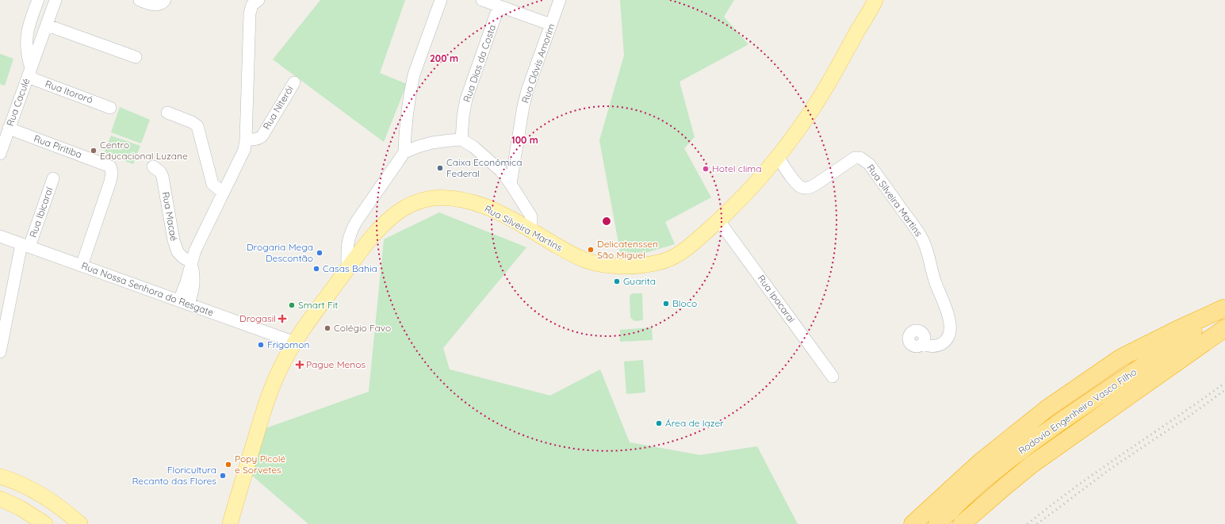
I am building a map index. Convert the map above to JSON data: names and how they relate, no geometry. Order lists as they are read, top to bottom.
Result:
{
  "streets": {
    "highway": ["Rodovia Engenheiro Vasco Filho"],
    "main road": ["Rua Silveira Martins"],
    "street": [
      "Rua Dias da Costa",
      "Rua Clóvis Amorim",
      "Rua Itororó",
      "Rua Caculé",
      "Rua Niterói",
      "Rua Piritiba",
      "Rua Ibicaraí",
      "Rua Macaé",
      "Rua Nossa Senhora do Resgate",
      "Rua Ipacarai"
    ]
  },
  "crossings": [
    ["Rua Itororó", "Rua Caculé"],
    ["Rua Caculé", "Rua Piritiba"],
    ["Rua Piritiba", "Rua Nossa Senhora do Resgate"],
    ["Rua Silveira Martins", "Rua Nossa Senhora do Resgate"],
    ["Rua Silveira Martins", "Rua Ipacarai"],
    ["Rua Ibicaraí", "Rua Nossa Senhora do Resgate"]
  ],
  "places": {
    "other": [
      "Centro Educacional Luzane",
      "Caixa Econômica Federal",
      "Hotel clima",
      "Delicatenssen São Miguel",
      "Drogaria Mega Descontão",
      "Casas Bahia",
      "Guarita",
      "Bloco",
      "Smart Fit",
      "Colégio Favo",
      "Frigomon",
      "Área de lazer",
      "Popy Picolé e Sorvetes",
      "Floricultura Recanto das Flores"
    ],
    "health": ["Drogasil", "Pague Menos"]
  },
  "rings": ["200 m", "100 m"]
}
